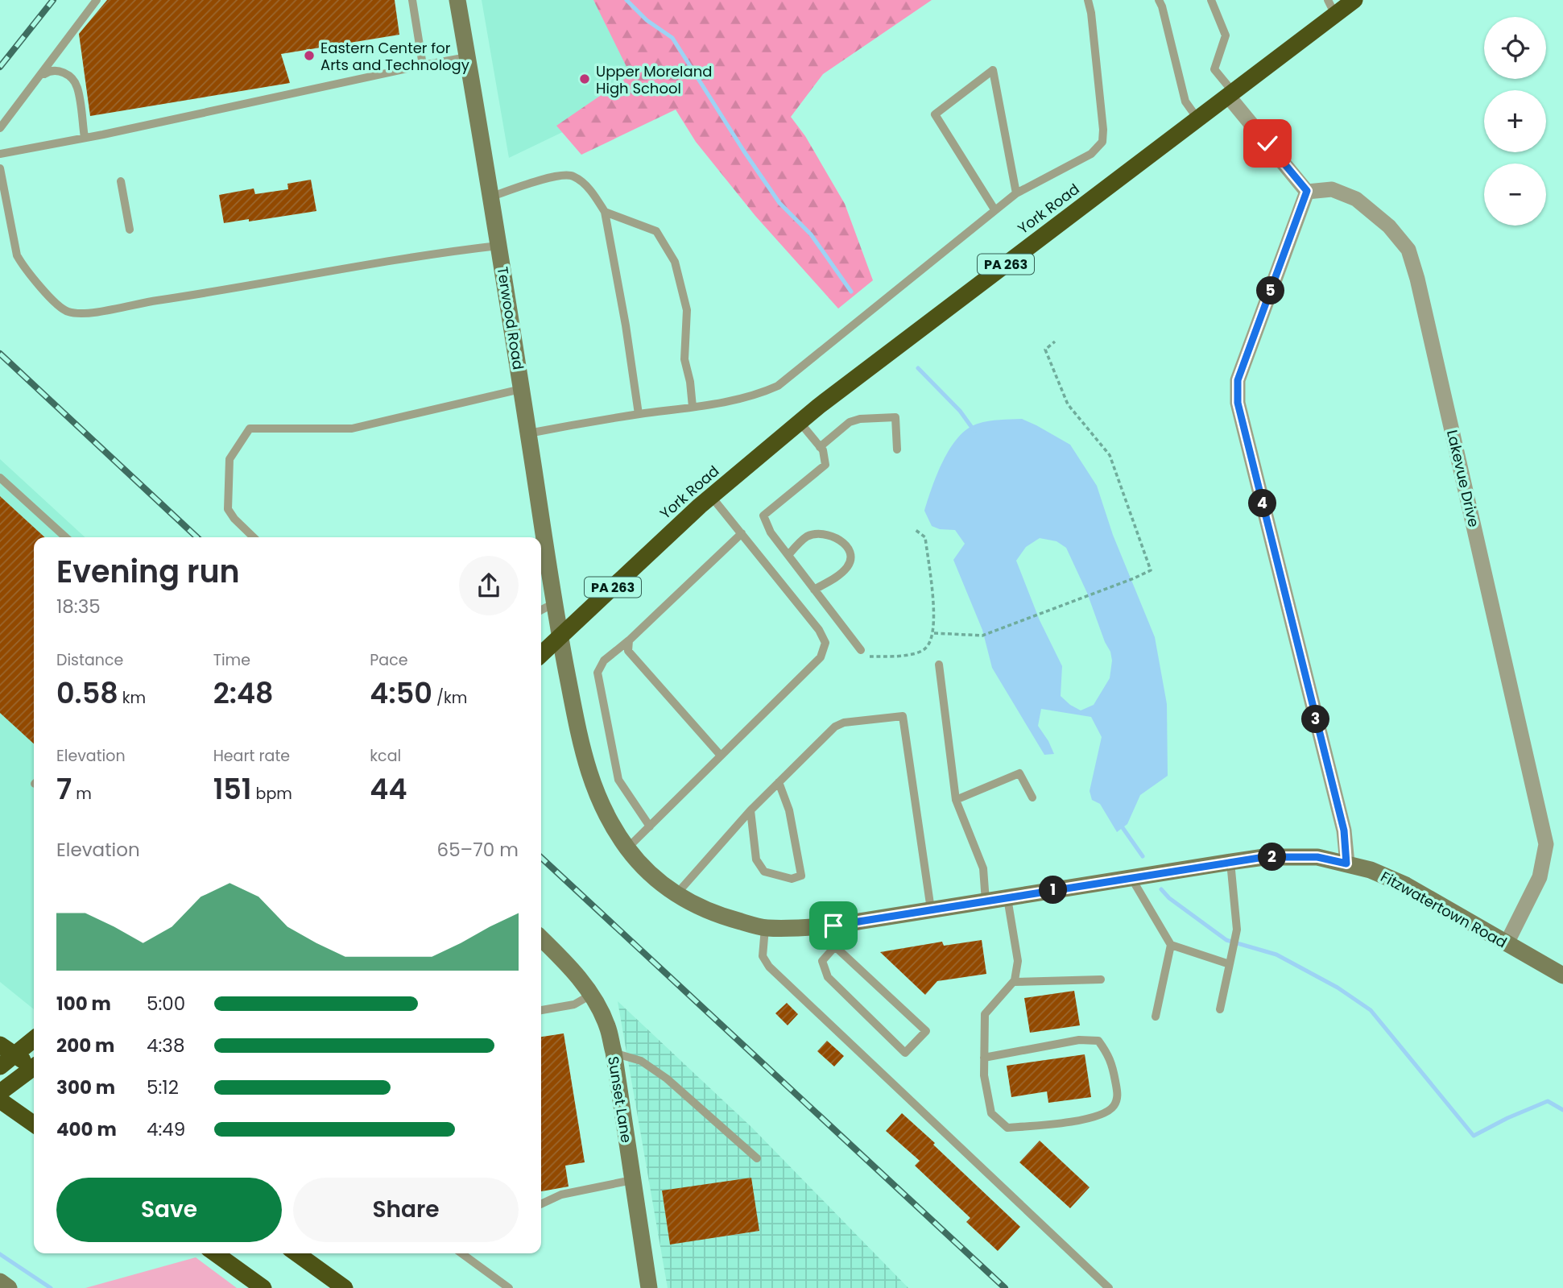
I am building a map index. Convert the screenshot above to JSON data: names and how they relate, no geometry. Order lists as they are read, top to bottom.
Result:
{
  "streets": {
    "highway": ["York Road", "PA 263"],
    "street": [
      "Terwood Road",
      "Lakevue Drive",
      "Fitzwatertown Road",
      "Sunset Lane"
    ]
  },
  "crossings": [
    ["York Road", "PA 263"],
    ["York Road", "Terwood Road"],
    ["York Road", "Fitzwatertown Road"],
    ["PA 263", "Terwood Road"],
    ["PA 263", "Fitzwatertown Road"],
    ["Terwood Road", "Fitzwatertown Road"],
    ["Lakevue Drive", "Fitzwatertown Road"]
  ],
  "places": ["Eastern Center for Arts and Technology", "Upper Moreland High School"],
  "page": {
    "map_buttons": ["+", "−"],
    "pins": [
      "5",
      "4",
      "3",
      "2",
      "1"
    ],
    "heading": ["Evening run", "18:35"],
    "stats": [
      ["Distance", "0.58 km"],
      ["Time", "2:48"],
      ["Pace", "4:50 /km"],
      ["Elevation", "7 m"],
      ["Heart rate", "151 bpm"],
      ["kcal", "44"]
    ],
    "chart": ["Elevation", "65–70 m"],
    "list": [
      {
        "name": "100 m",
        "note": "5:00"
      },
      {
        "name": "200 m",
        "note": "4:38"
      },
      {
        "name": "300 m",
        "note": "5:12"
      },
      {
        "name": "400 m",
        "note": "4:49"
      }
    ],
    "buttons": ["Save", "Share"]
  }
}
